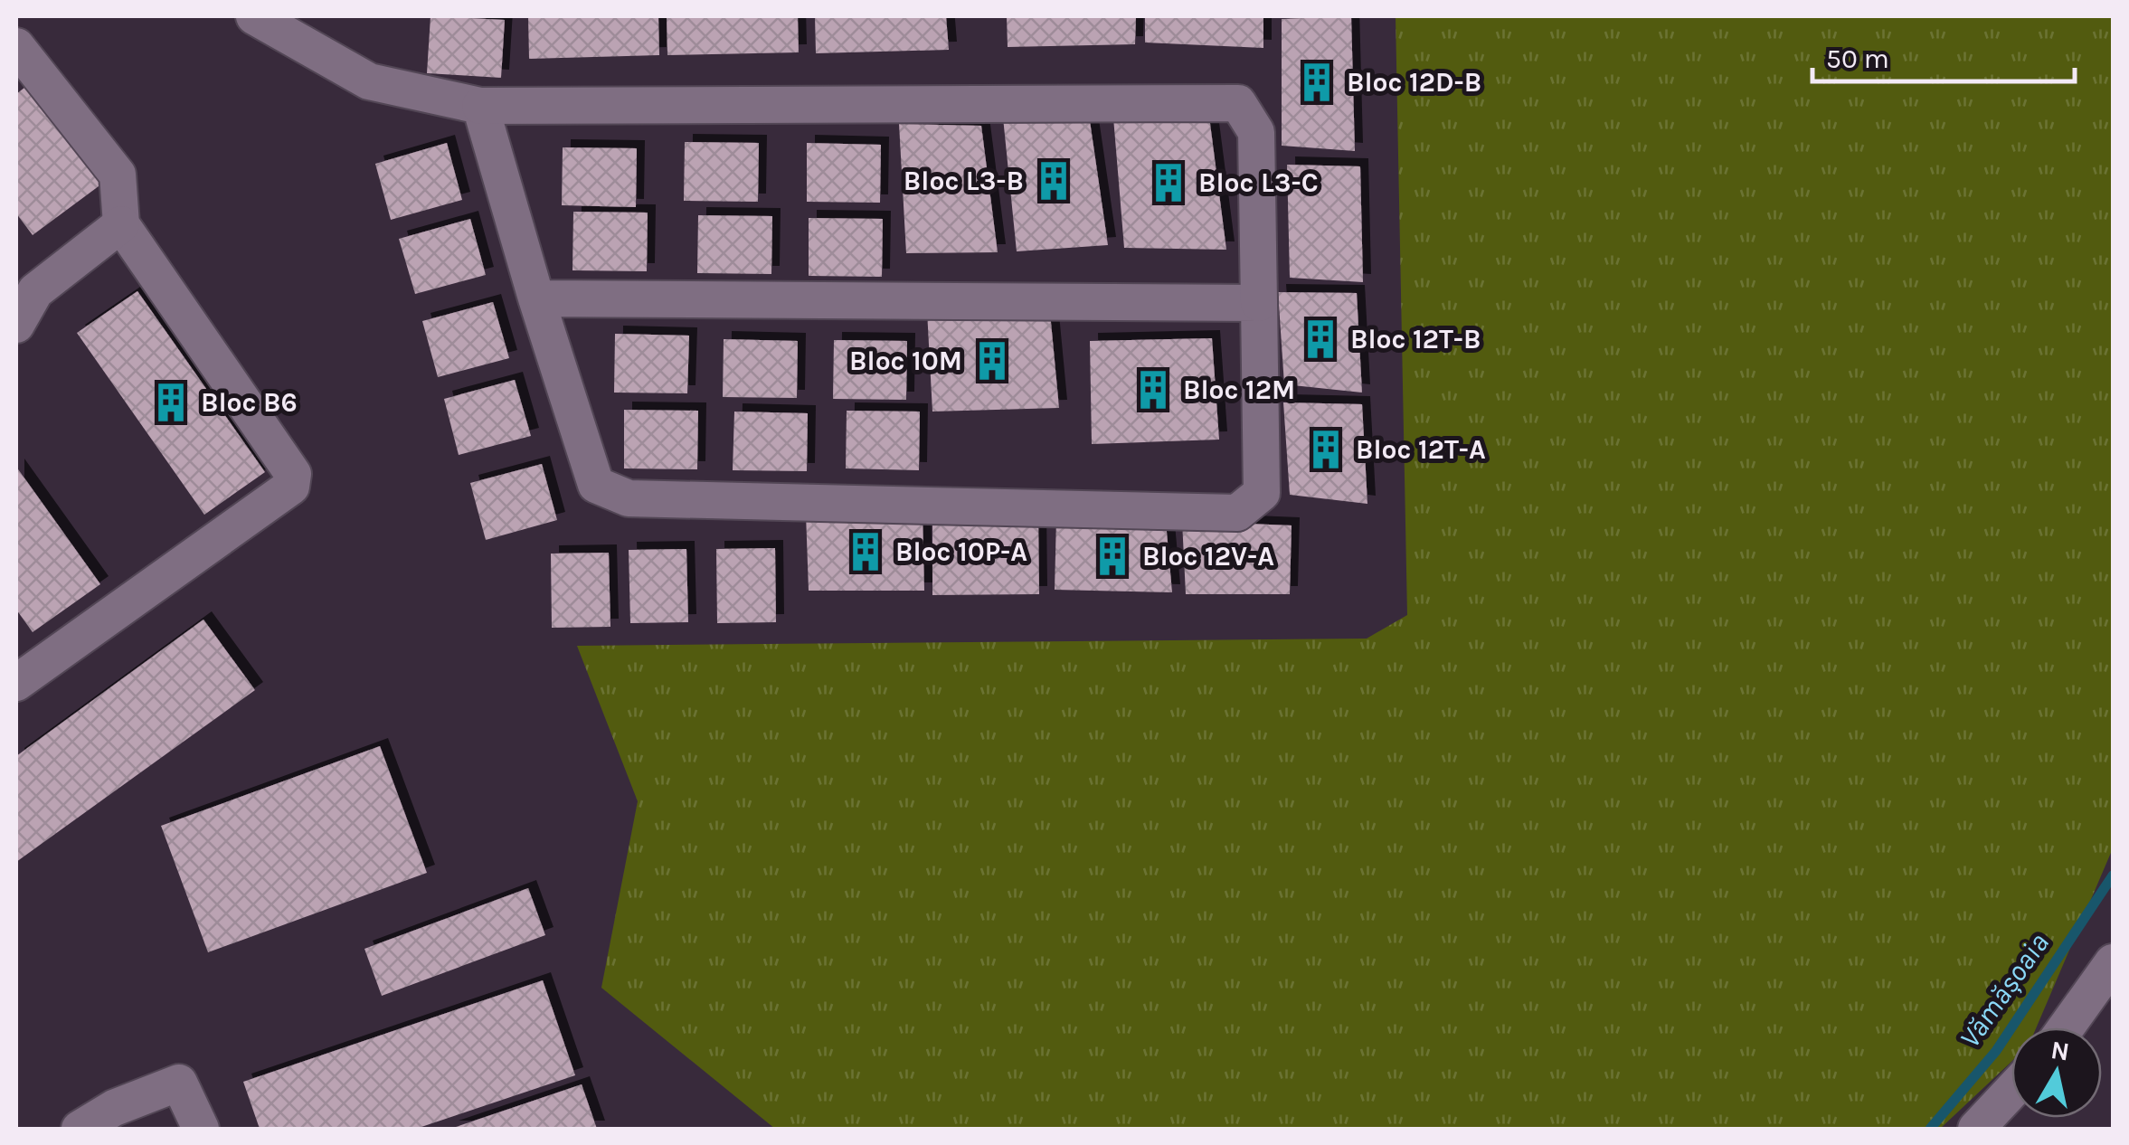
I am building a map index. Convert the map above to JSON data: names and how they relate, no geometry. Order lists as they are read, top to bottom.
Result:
{
  "water": ["Vămășoaia"],
  "places": {
    "building": [
      "Bloc 12D-B",
      "Bloc L3-B",
      "Bloc L3-C",
      "Bloc 12T-B",
      "Bloc 10M",
      "Bloc 12M",
      "Bloc B6",
      "Bloc 12T-A",
      "Bloc 10P-A",
      "Bloc 12V-A"
    ]
  },
  "scale_bar": "50 m",
  "north": "top"
}
